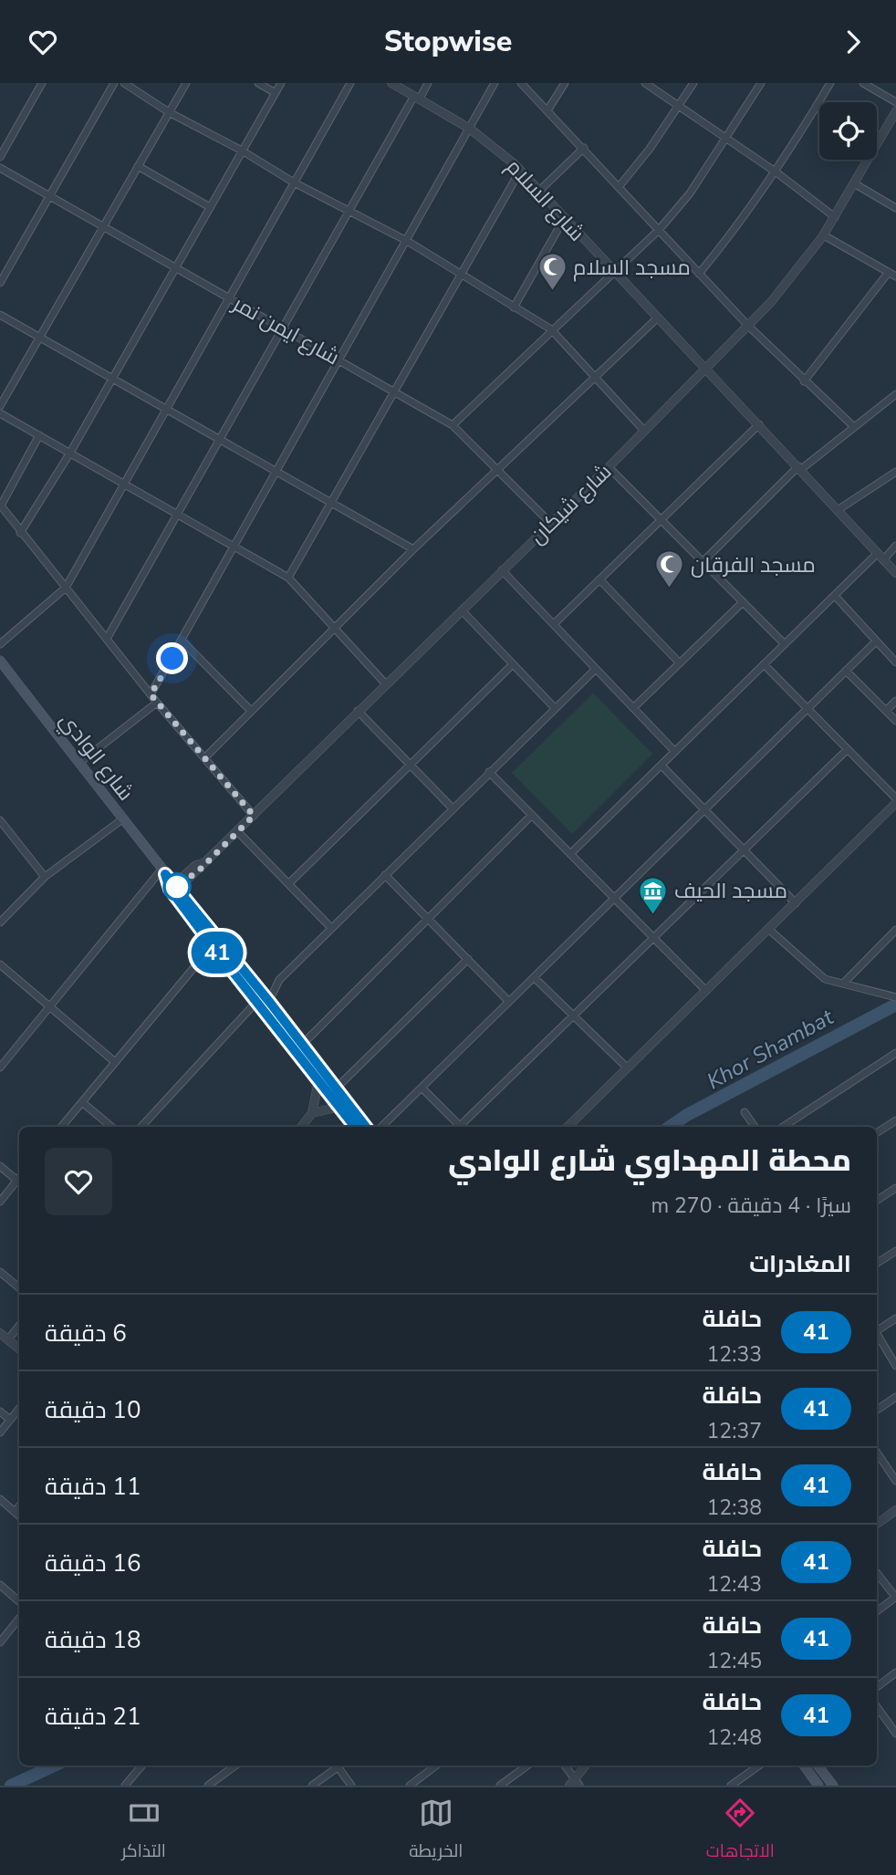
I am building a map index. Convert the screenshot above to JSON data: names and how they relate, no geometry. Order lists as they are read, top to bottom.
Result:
{
  "streets": {
    "main road": ["شارع الوادي"],
    "street": ["شارع السلام", "شارع ايمن نمر", "شارع شيكان"]
  },
  "crossings": [
    ["شارع السلام", "شارع شيكان"],
    ["شارع ايمن نمر", "شارع شيكان"],
    ["شارع شيكان", "شارع الوادي"]
  ],
  "water": ["Khor Shambat"],
  "places": {
    "mosque": ["مسجد السلام", "مسجد الفرقان"],
    "museum": ["مسجد الحيف"]
  },
  "lines": ["bus line 41"],
  "page": {
    "header": "Stopwise",
    "on_map": "41",
    "heading": [
      ["محطة المهداوي شارع الوادي", "سيرًا · 4 دقيقة · 270 m"],
      "المغادرات"
    ],
    "list": [
      {
        "mark": "41",
        "name": "حافلة",
        "note": "12:33",
        "value": "6 دقيقة"
      },
      {
        "mark": "41",
        "name": "حافلة",
        "note": "12:37",
        "value": "10 دقيقة"
      },
      {
        "mark": "41",
        "name": "حافلة",
        "note": "12:38",
        "value": "11 دقيقة"
      },
      {
        "mark": "41",
        "name": "حافلة",
        "note": "12:43",
        "value": "16 دقيقة"
      },
      {
        "mark": "41",
        "name": "حافلة",
        "note": "12:45",
        "value": "18 دقيقة"
      },
      {
        "mark": "41",
        "name": "حافلة",
        "note": "12:48",
        "value": "21 دقيقة"
      }
    ],
    "tabs": ["الاتجاهات", "الخريطة", "التذاكر"]
  }
}
